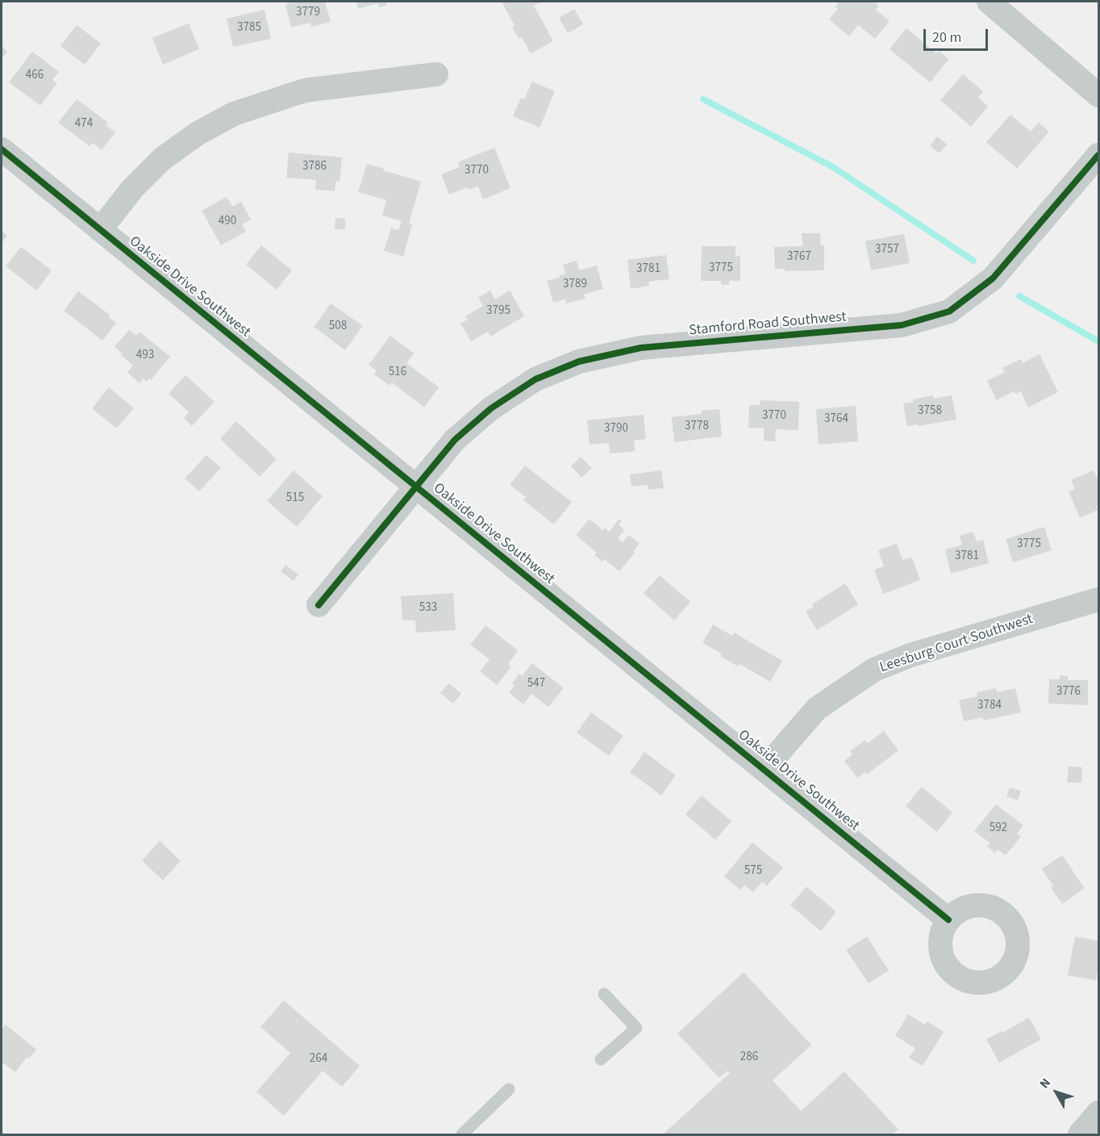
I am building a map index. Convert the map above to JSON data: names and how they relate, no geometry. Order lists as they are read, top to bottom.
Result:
{
  "streets": {
    "street": ["Oakside Drive Southwest", "Stamford Road Southwest", "Leesburg Court Southwest"]
  },
  "crossings": [
    ["Oakside Drive Southwest", "Stamford Road Southwest"],
    ["Oakside Drive Southwest", "Leesburg Court Southwest"]
  ],
  "house_numbers": [
    "3779",
    "3785",
    "466",
    "474",
    "3786",
    "3770",
    "490",
    "3757",
    "3767",
    "3775",
    "3781",
    "3789",
    "3795",
    "508",
    "493",
    "516",
    "3758",
    "3770",
    "3764",
    "3778",
    "3790",
    "515",
    "3775",
    "3781",
    "533",
    "547",
    "3776",
    "3784",
    "592",
    "575",
    "286",
    "264"
  ],
  "scale_bar": "20 m",
  "north": "top left"
}
